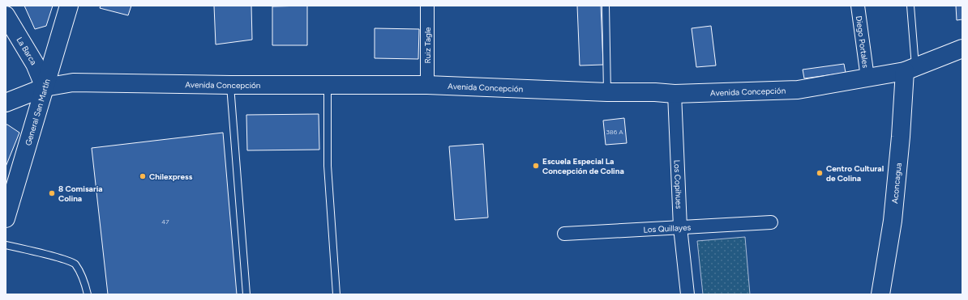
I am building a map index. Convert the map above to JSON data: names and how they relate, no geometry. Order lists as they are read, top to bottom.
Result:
{
  "streets": {
    "street": [
      "Diego Portales",
      "Ruiz Tagle",
      "La Barca",
      "Avenida Concepción",
      "General San Martín",
      "Aconcagua",
      "Los Copihues",
      "Los Quillayes"
    ]
  },
  "crossings": [
    ["Diego Portales", "Avenida Concepción"],
    ["Ruiz Tagle", "Avenida Concepción"],
    ["La Barca", "Avenida Concepción"],
    ["La Barca", "General San Martín"],
    ["Avenida Concepción", "General San Martín"],
    ["Avenida Concepción", "Aconcagua"],
    ["Avenida Concepción", "Los Copihues"],
    ["Los Copihues", "Los Quillayes"]
  ],
  "places": [
    "Escuela Especial La Concepción de Colina",
    "Centro Cultural de Colina",
    "Chilexpress",
    "8 Comisaria Colina"
  ],
  "house_numbers": ["386 A", "47"]
}
